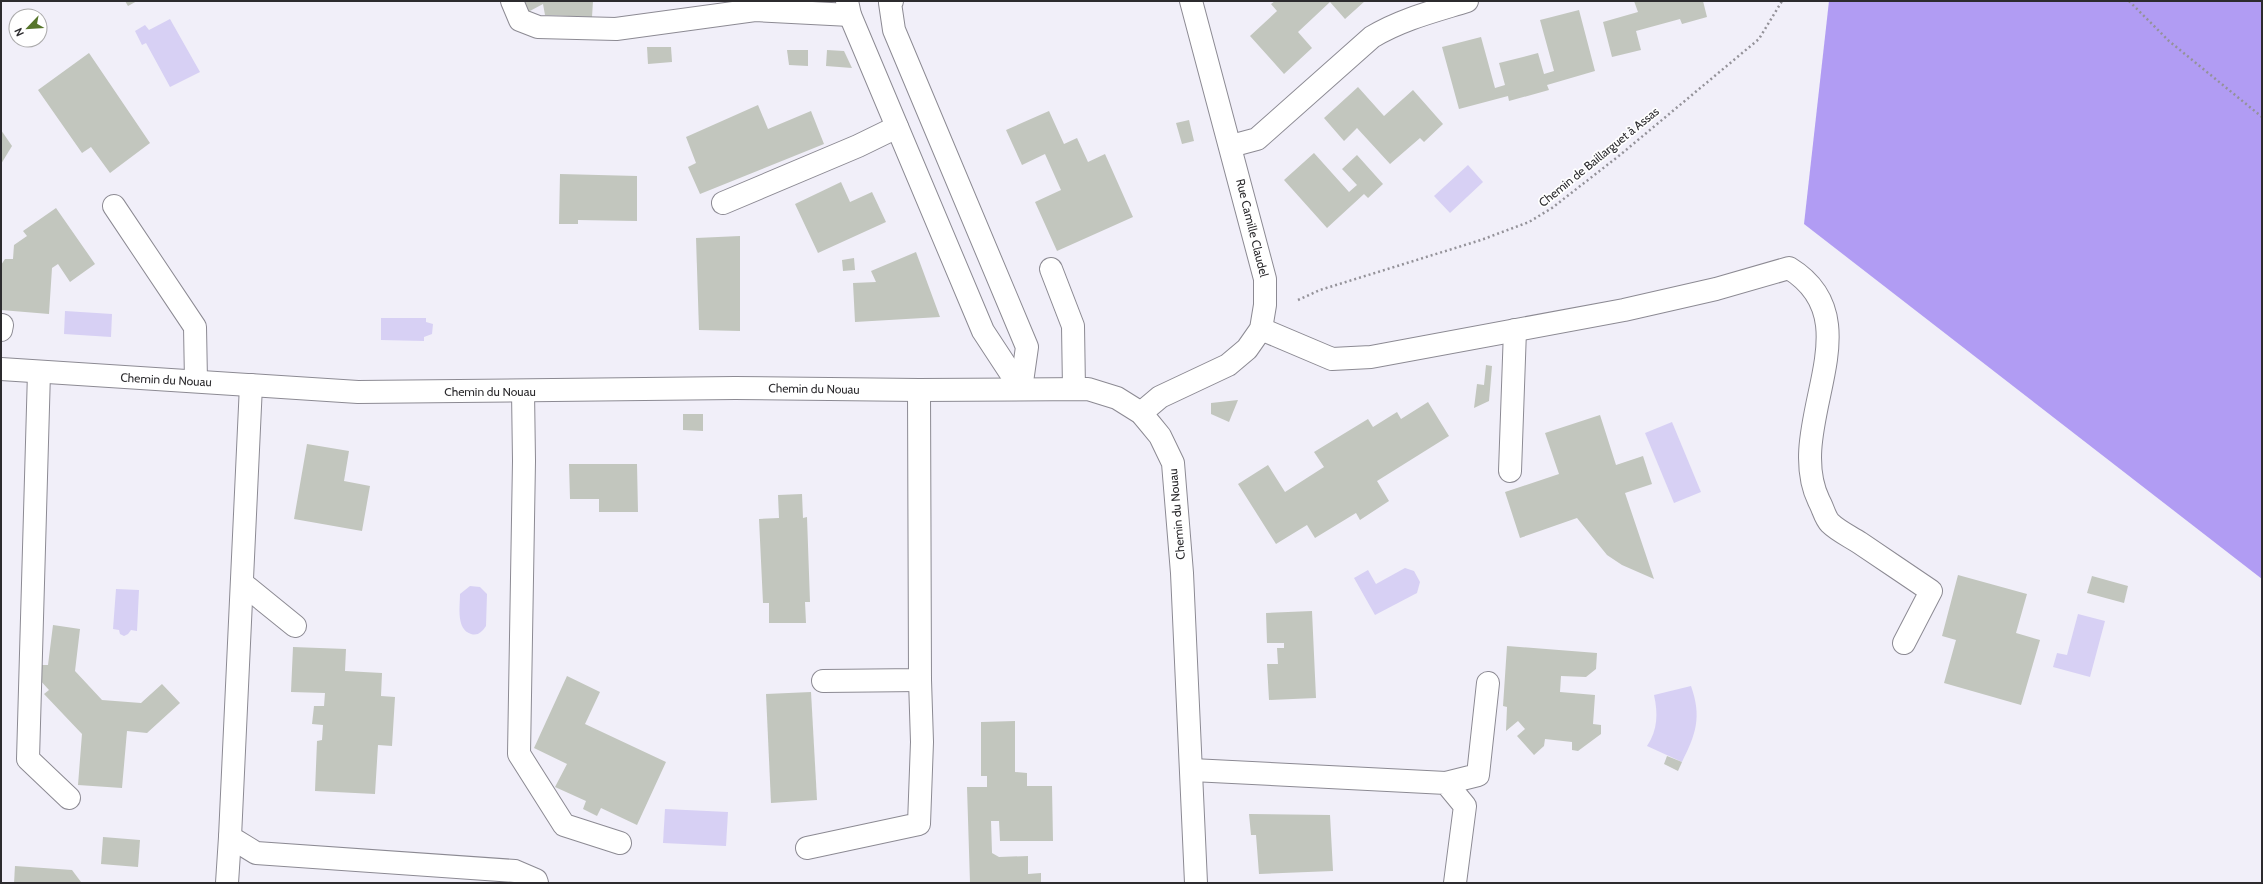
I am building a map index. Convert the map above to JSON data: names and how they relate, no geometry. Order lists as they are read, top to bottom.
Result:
{
  "streets": {
    "street": ["Rue Camille Claudel", "Chemin du Nouau"],
    "path": ["Chemin de Baillarguet à Assas"]
  },
  "crossings": [
    ["Chemin de Baillarguet à Assas", "Rue Camille Claudel"],
    ["Rue Camille Claudel", "Chemin du Nouau"]
  ],
  "north": "bottom left"
}
